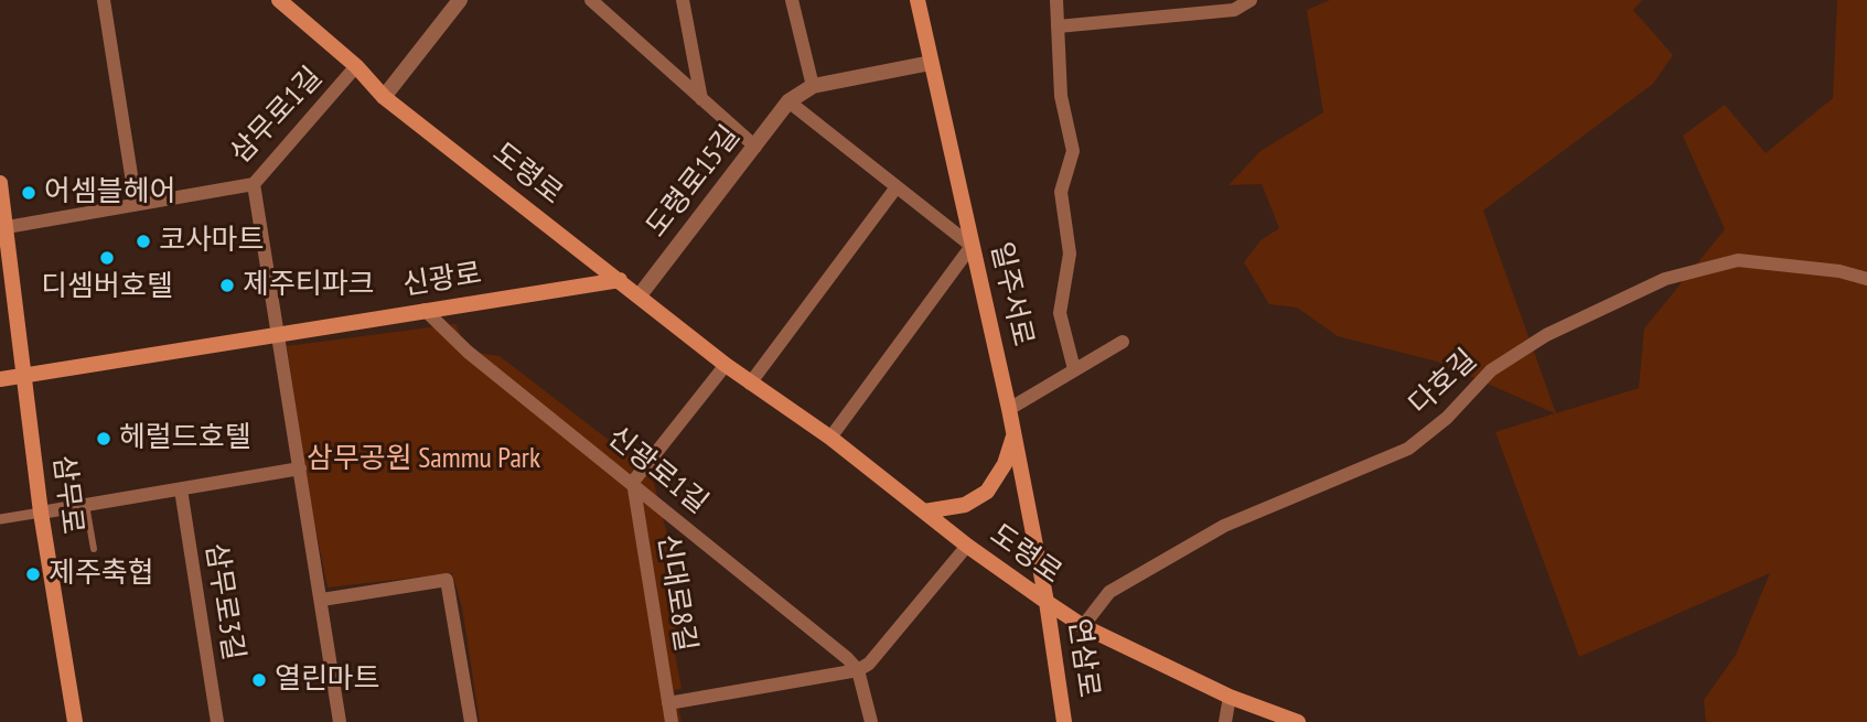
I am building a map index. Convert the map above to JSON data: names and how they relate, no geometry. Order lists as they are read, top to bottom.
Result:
{
  "streets": {
    "main road": [
      "도령로",
      "신광로",
      "일주서로",
      "삼무로",
      "연삼로"
    ],
    "street": [
      "삼무로1길",
      "도령로15길",
      "다호길",
      "신광로1길",
      "신대로8길",
      "삼무로3길"
    ]
  },
  "crossings": [
    ["삼무로1길", "도령로"],
    ["삼무로1길", "삼무로"],
    ["도령로", "도령로15길"],
    ["도령로", "신광로"],
    ["도령로", "일주서로"],
    ["도령로", "다호길"],
    ["도령로", "연삼로"],
    ["도령로15길", "일주서로"],
    ["신광로", "신광로1길"],
    ["신광로", "삼무로"],
    ["일주서로", "연삼로"],
    ["신광로1길", "신대로8길"]
  ],
  "parks": ["삼무공원 Sammu Park"],
  "places": [
    "어셈블헤어",
    "코사마트",
    "디셈버호텔",
    "제주티파크",
    "헤럴드호텔",
    "제주축협",
    "열린마트"
  ]
}
